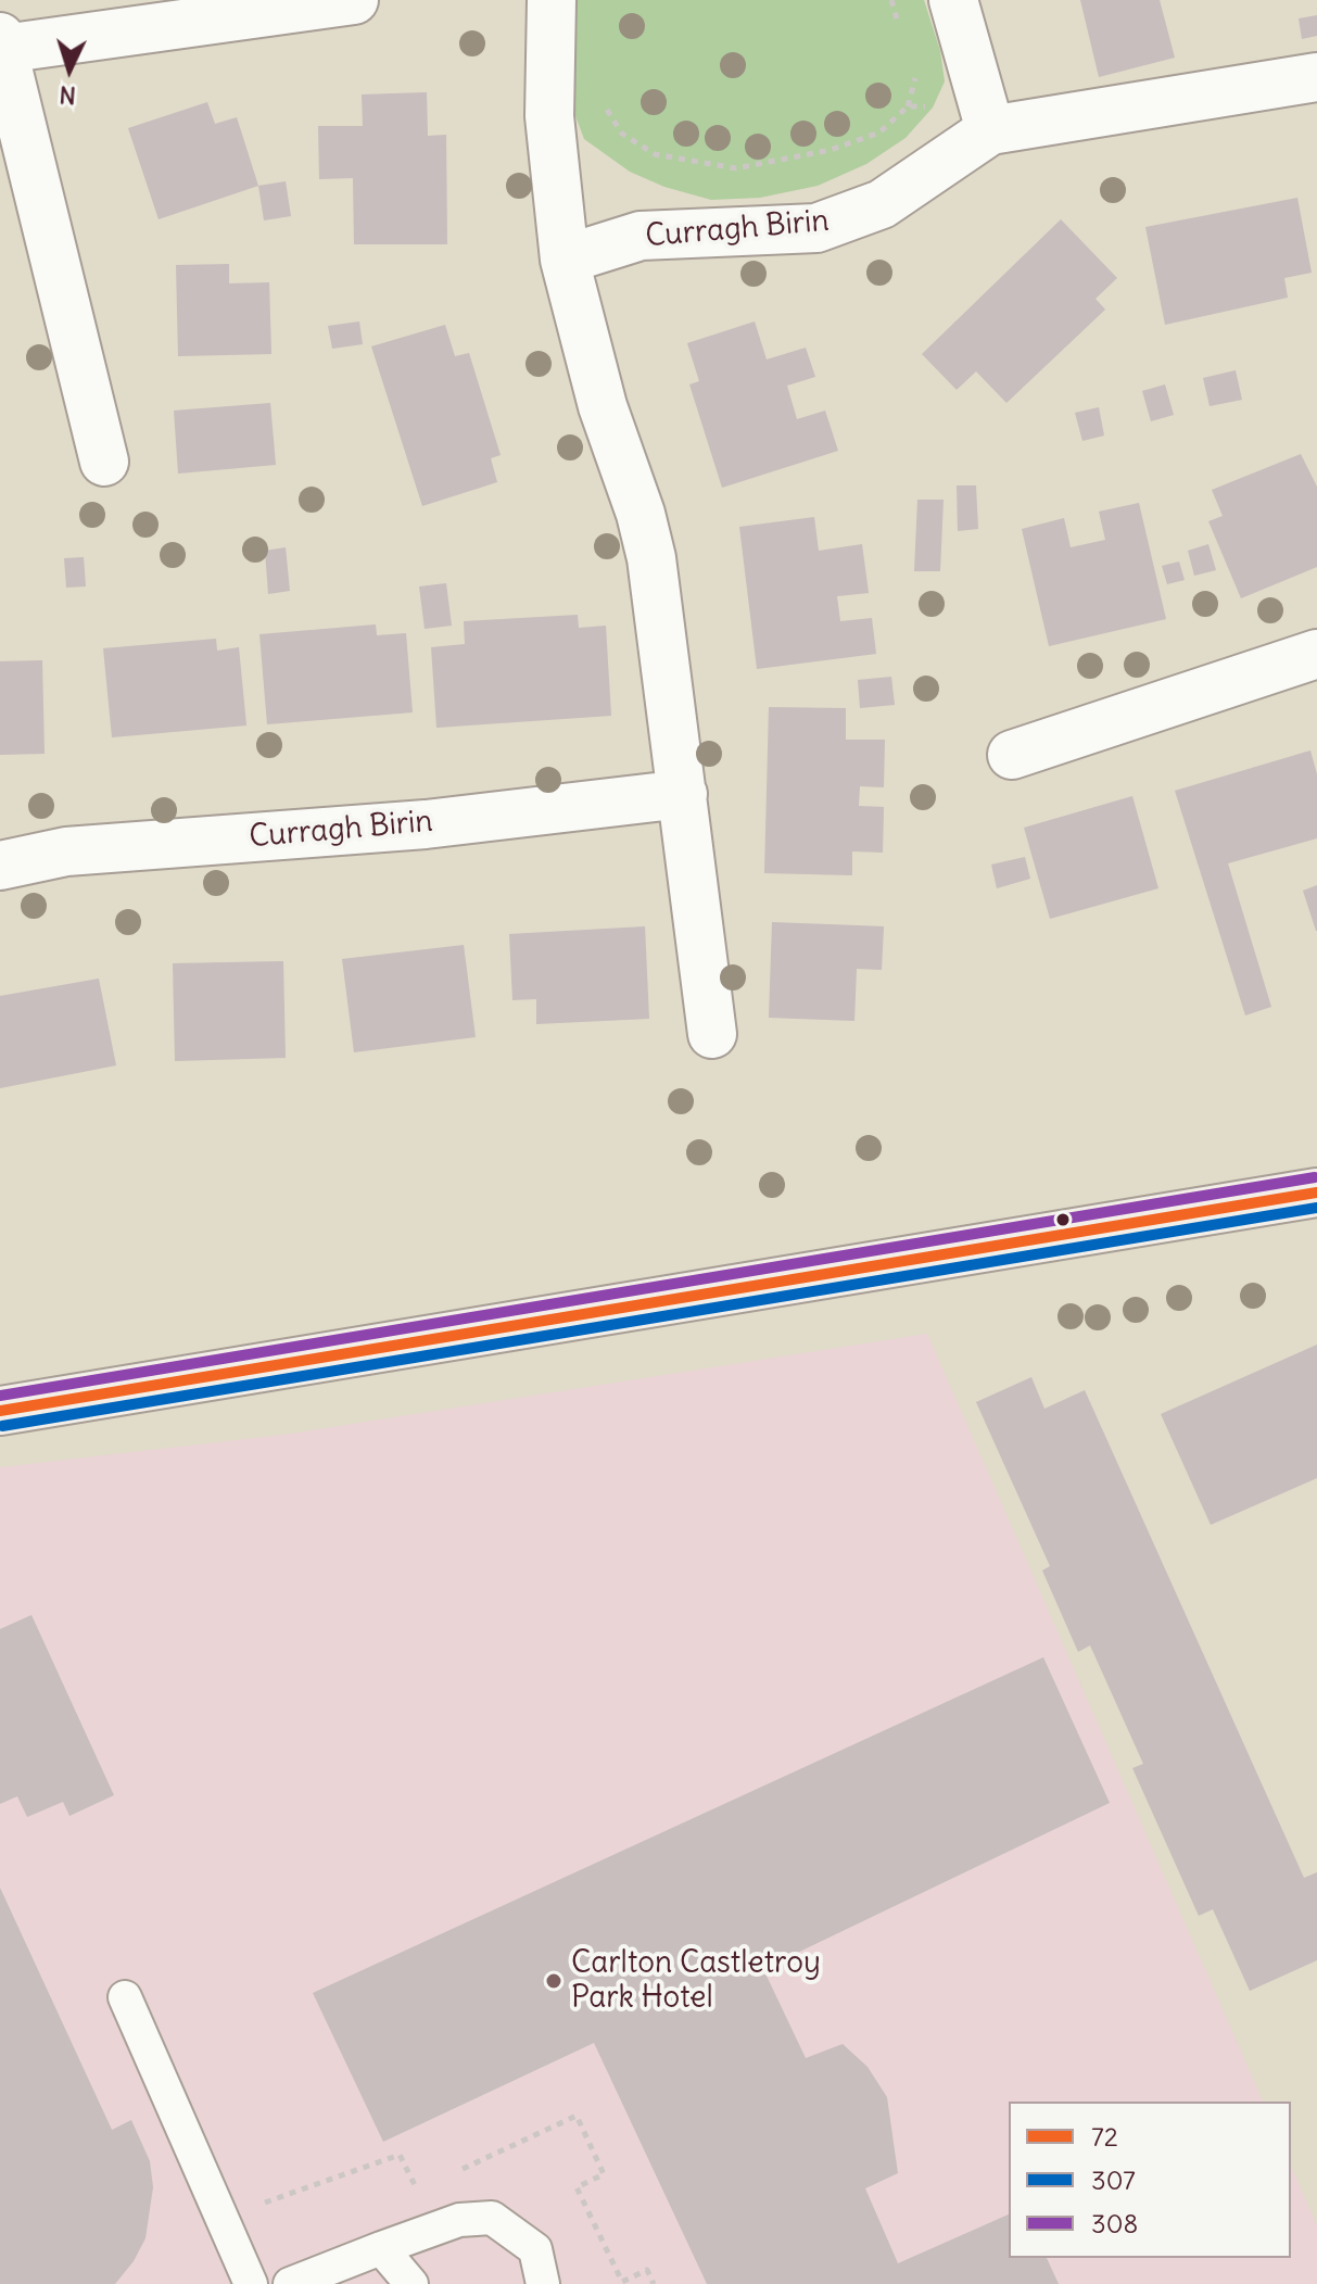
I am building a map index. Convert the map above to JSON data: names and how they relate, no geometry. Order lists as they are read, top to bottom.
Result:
{
  "streets": {
    "street": ["Curragh Birin"]
  },
  "places": ["Carlton Castletroy Park Hotel"],
  "lines": ["transit line 308", "transit line 72", "transit line 307"],
  "legend": ["72", "307", "308"],
  "north": "bottom"
}
